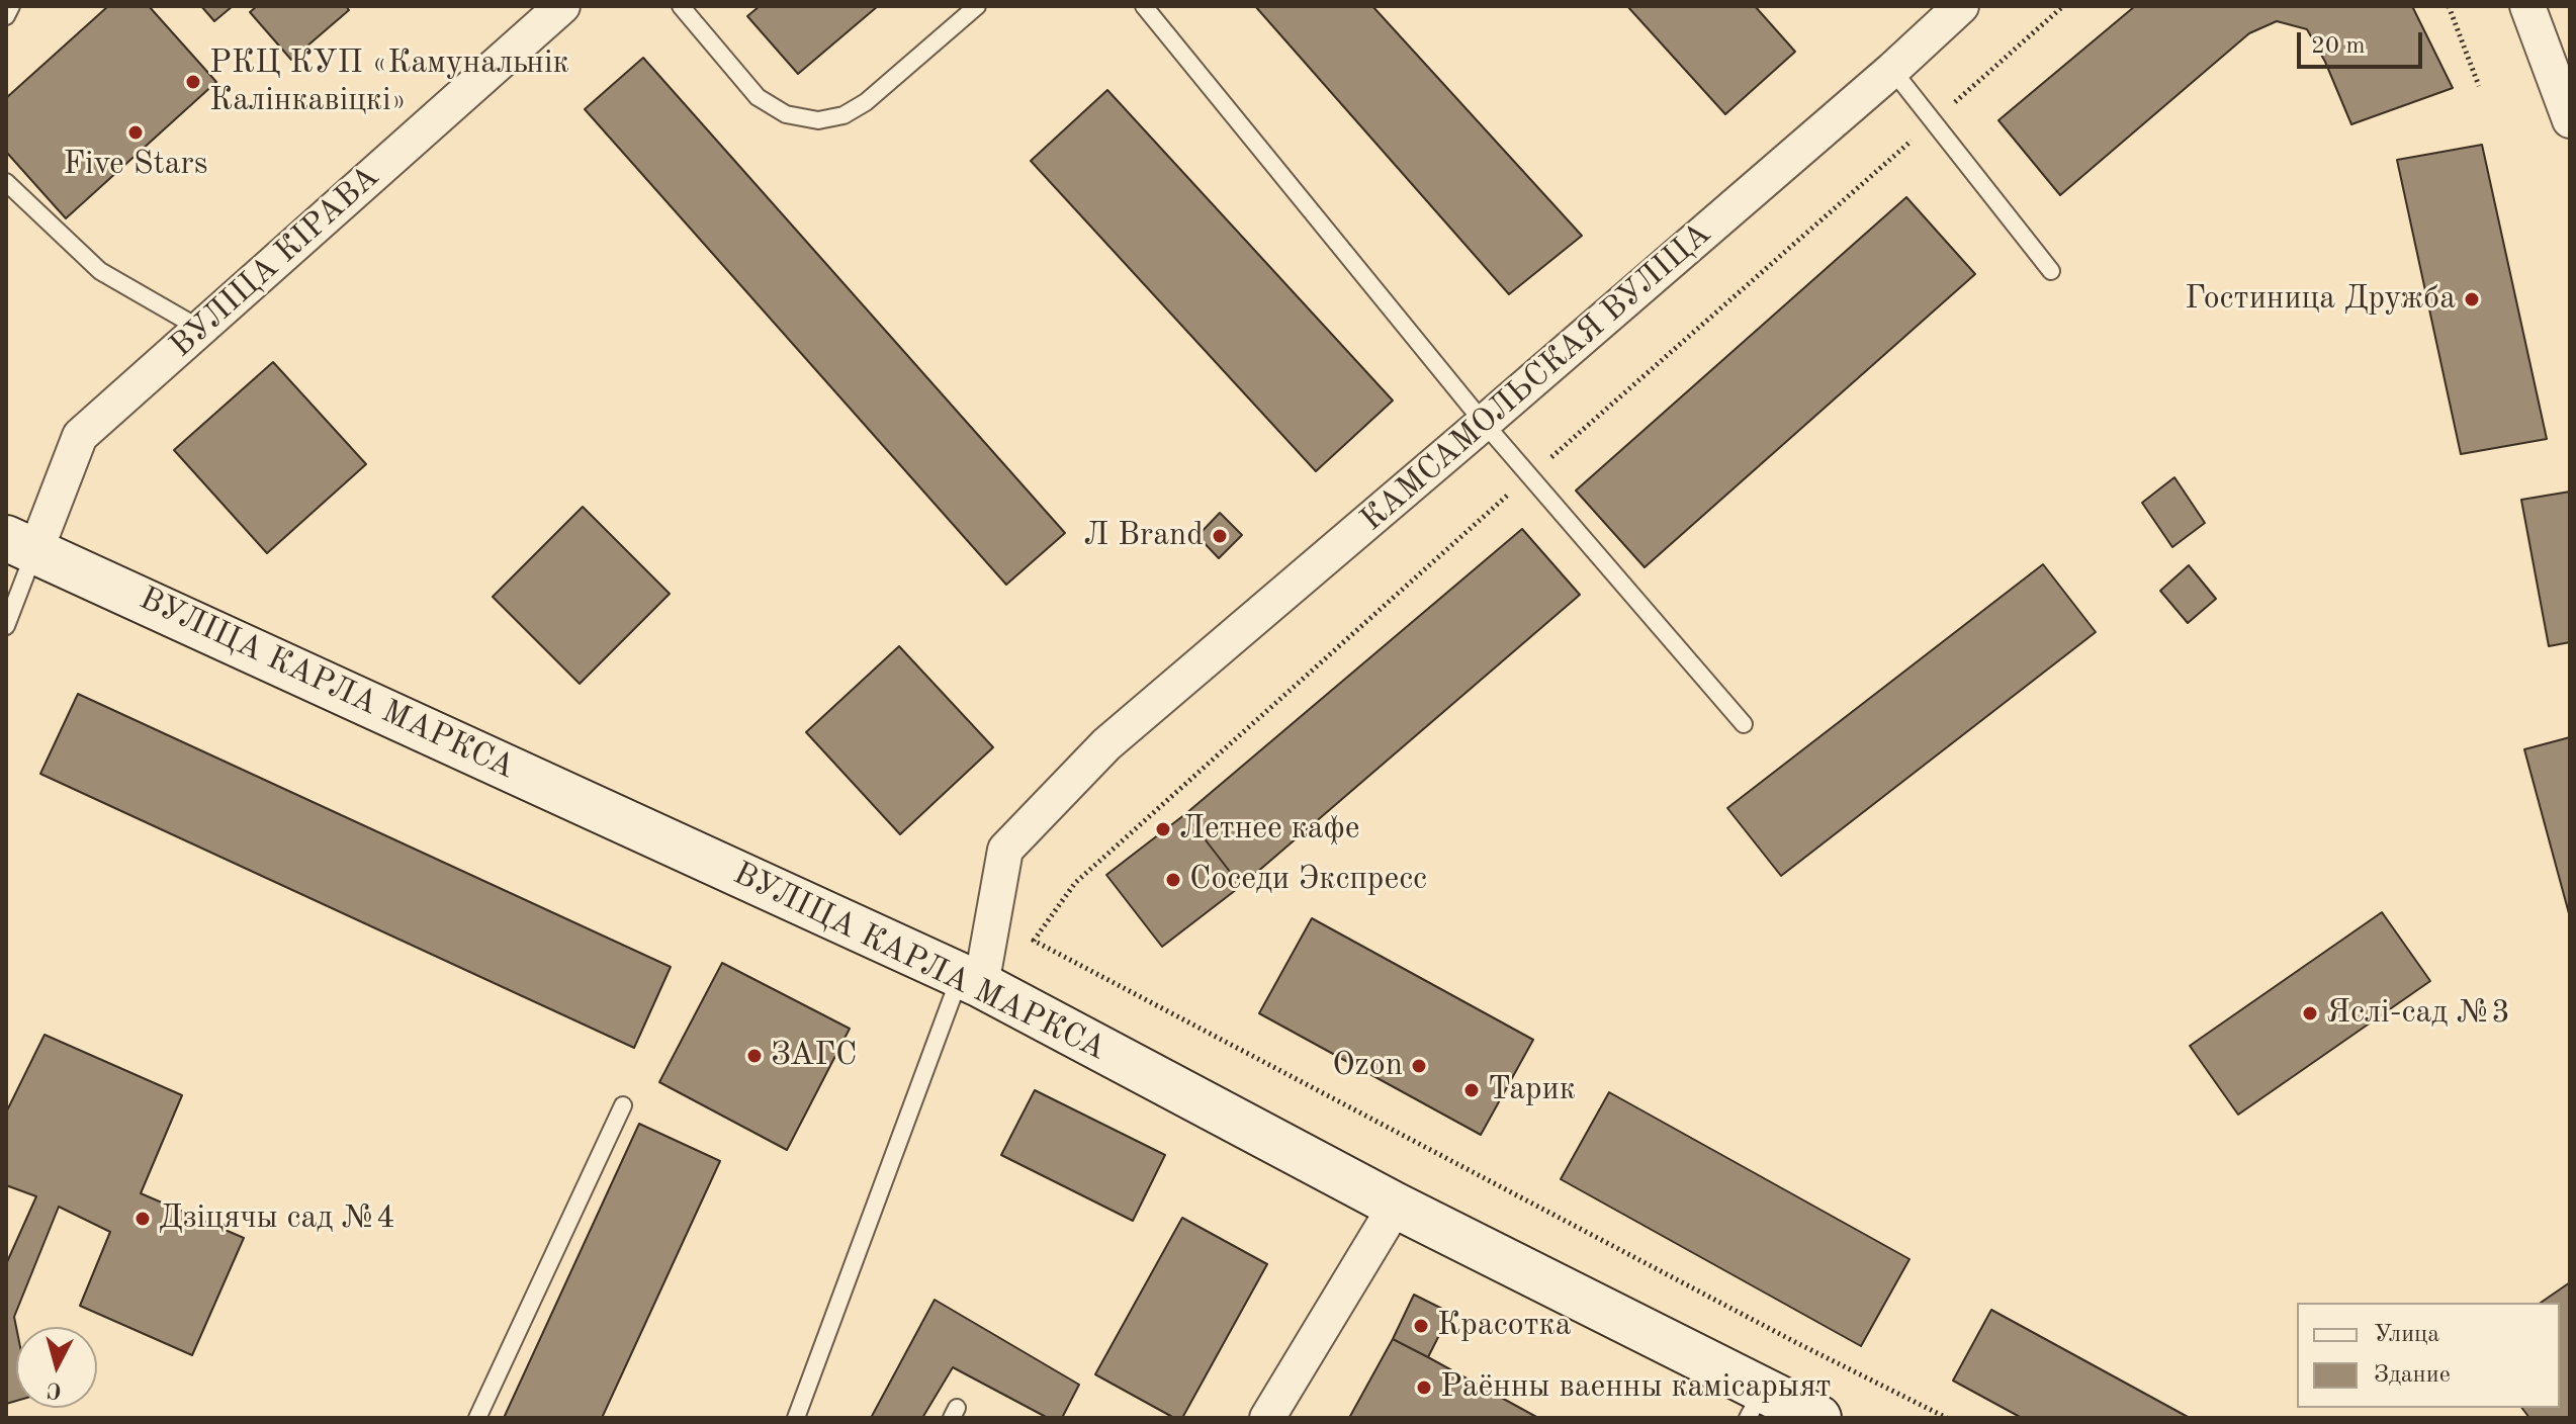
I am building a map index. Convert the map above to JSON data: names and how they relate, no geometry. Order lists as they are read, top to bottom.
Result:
{
  "streets": {
    "main road": ["ВУЛІЦА КАРЛА МАРКСА"],
    "street": ["ВУЛІЦА КІРАВА", "КАМСАМОЛЬСКАЯ ВУЛІЦА"]
  },
  "crossings": [
    ["ВУЛІЦА КІРАВА", "ВУЛІЦА КАРЛА МАРКСА"],
    ["КАМСАМОЛЬСКАЯ ВУЛІЦА", "ВУЛІЦА КАРЛА МАРКСА"]
  ],
  "places": [
    "РКЦ КУП «Камунальнік Калінкавіцкі»",
    "Five Stars",
    "Гостиница Дружба",
    "Л Brand",
    "Летнее кафе",
    "Соседи Экспресс",
    "Яслі-сад №3",
    "ЗАГС",
    "Ozon",
    "Тарик",
    "Дзіцячы сад №4",
    "Красотка",
    "Раённы ваенны камісарыят"
  ],
  "legend": ["Улица", "Здание"],
  "scale_bar": "20 m",
  "north": "bottom"
}
